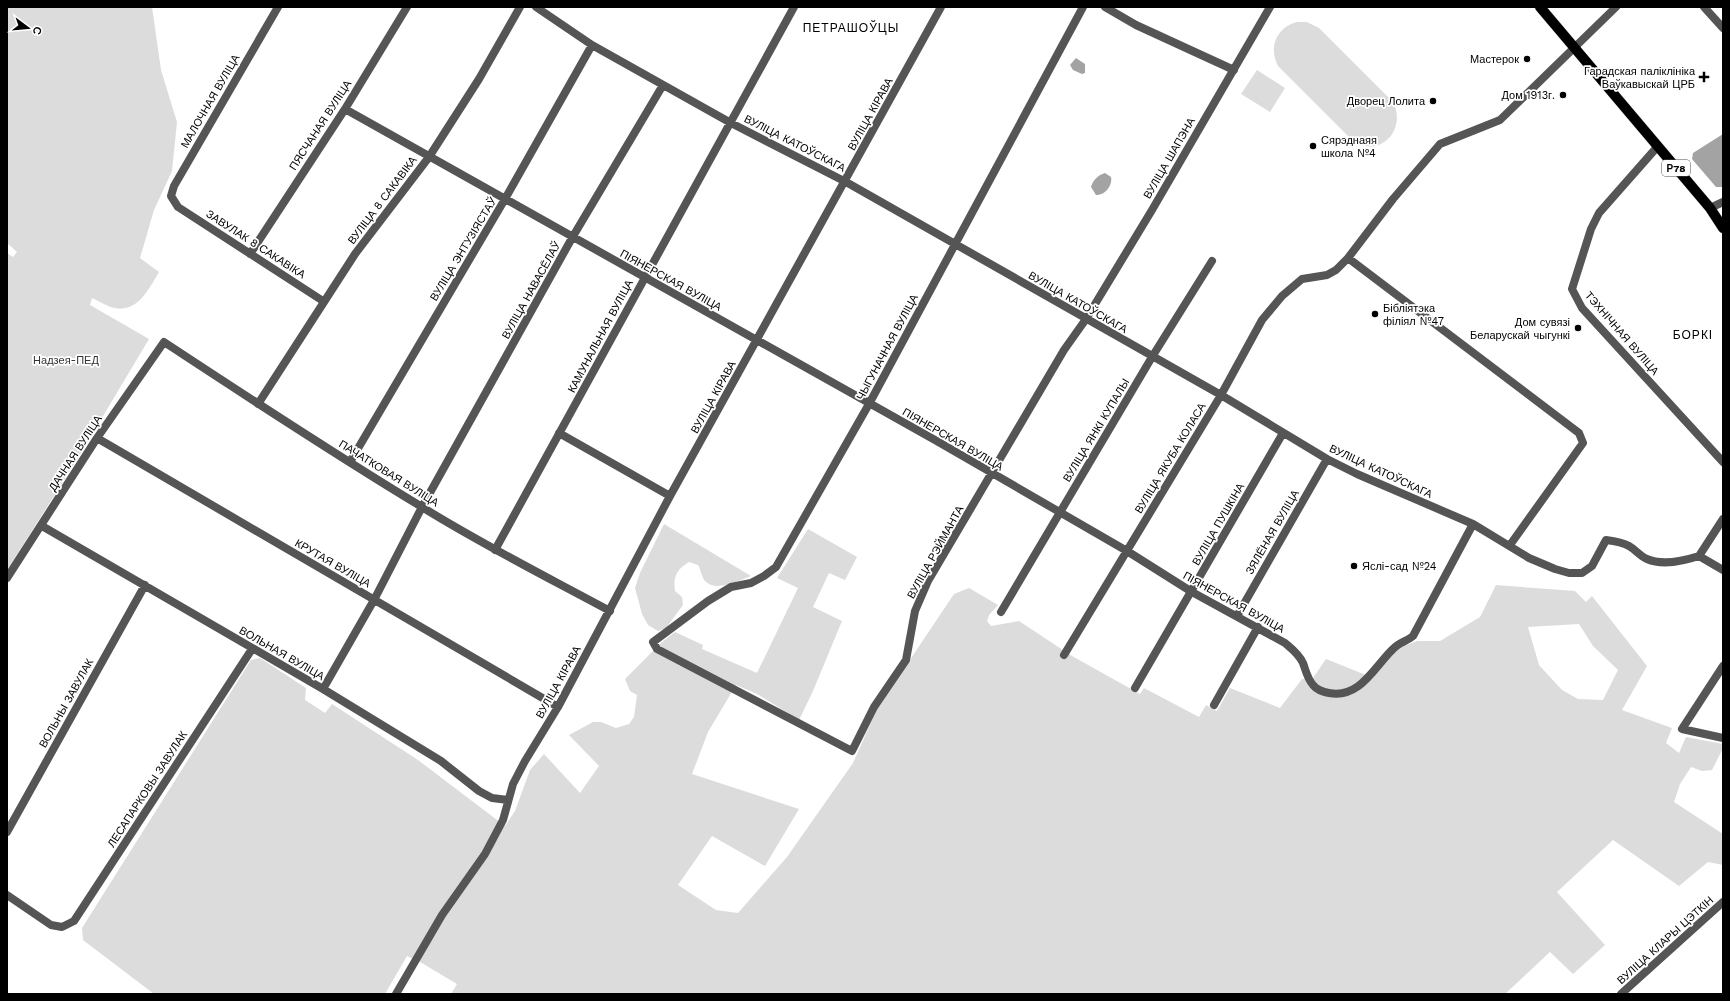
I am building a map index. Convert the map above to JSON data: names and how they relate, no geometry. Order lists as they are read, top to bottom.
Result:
{
  "streets": {
    "main road": ["Р78"],
    "street": [
      "МАЛОЧНАЯ ВУЛІЦА",
      "ВУЛІЦА КІРАВА",
      "ПЯСЧАНАЯ ВУЛІЦА",
      "ВУЛІЦА КАТОЎСКАГА",
      "ВУЛІЦА ШАПЭНА",
      "ВУЛІЦА 8 САКАВІКА",
      "ЗАВУЛАК 8 САКАВІКА",
      "ВУЛІЦА ЭНТУЗІЯСТАЎ",
      "ПІЯНЕРСКАЯ ВУЛІЦА",
      "ВУЛІЦА НАВАСЁЛАЎ",
      "ТЭХНІЧНАЯ ВУЛІЦА",
      "КАМУНАЛЬНАЯ ВУЛІЦА",
      "ЧЫГУНАЧНАЯ ВУЛІЦА",
      "ВУЛІЦА ЯНКІ КУПАЛЫ",
      "ДАЧНАЯ ВУЛІЦА",
      "ВУЛІЦА ЯКУБА КОЛАСА",
      "ПАЧАТКОВАЯ ВУЛІЦА",
      "ВУЛІЦА ПУШКІНА",
      "ЗЯЛЁНАЯ ВУЛІЦА",
      "ВУЛІЦА РЭЙМАНТА",
      "КРУТАЯ ВУЛІЦА",
      "ВОЛЬНАЯ ВУЛІЦА",
      "ВОЛЬНЫ ЗАВУЛАК",
      "ЛЕСАПАРКОВЫ ЗАВУЛАК",
      "ВУЛІЦА КЛАРЫ ЦЭТКІН"
    ]
  },
  "crossings": [
    ["МАЛОЧНАЯ ВУЛІЦА", "ЗАВУЛАК 8 САКАВІКА"],
    ["ВУЛІЦА КІРАВА", "ВУЛІЦА КАТОЎСКАГА"],
    ["ВУЛІЦА КІРАВА", "ПІЯНЕРСКАЯ ВУЛІЦА"],
    ["ВУЛІЦА КІРАВА", "ПАЧАТКОВАЯ ВУЛІЦА"],
    ["ВУЛІЦА КІРАВА", "КРУТАЯ ВУЛІЦА"],
    ["ВУЛІЦА КІРАВА", "ВОЛЬНАЯ ВУЛІЦА"],
    ["ПЯСЧАНАЯ ВУЛІЦА", "ЗАВУЛАК 8 САКАВІКА"],
    ["ПЯСЧАНАЯ ВУЛІЦА", "ПІЯНЕРСКАЯ ВУЛІЦА"],
    ["ВУЛІЦА КАТОЎСКАГА", "ВУЛІЦА ШАПЭНА"],
    ["ВУЛІЦА КАТОЎСКАГА", "ВУЛІЦА ЭНТУЗІЯСТАЎ"],
    ["ВУЛІЦА КАТОЎСКАГА", "ПІЯНЕРСКАЯ ВУЛІЦА"],
    ["ВУЛІЦА КАТОЎСКАГА", "ВУЛІЦА НАВАСЁЛАЎ"],
    ["ВУЛІЦА КАТОЎСКАГА", "КАМУНАЛЬНАЯ ВУЛІЦА"],
    ["ВУЛІЦА КАТОЎСКАГА", "ЧЫГУНАЧНАЯ ВУЛІЦА"],
    ["ВУЛІЦА КАТОЎСКАГА", "ВУЛІЦА ЯНКІ КУПАЛЫ"],
    ["ВУЛІЦА КАТОЎСКАГА", "ВУЛІЦА ЯКУБА КОЛАСА"],
    ["ВУЛІЦА КАТОЎСКАГА", "ВУЛІЦА ПУШКІНА"],
    ["ВУЛІЦА КАТОЎСКАГА", "ЗЯЛЁНАЯ ВУЛІЦА"],
    ["ВУЛІЦА КАТОЎСКАГА", "ВУЛІЦА РЭЙМАНТА"],
    ["ВУЛІЦА ШАПЭНА", "ВУЛІЦА РЭЙМАНТА"],
    ["Р78", "ТЭХНІЧНАЯ ВУЛІЦА"],
    ["ВУЛІЦА 8 САКАВІКА", "ЗАВУЛАК 8 САКАВІКА"],
    ["ВУЛІЦА 8 САКАВІКА", "ПІЯНЕРСКАЯ ВУЛІЦА"],
    ["ВУЛІЦА 8 САКАВІКА", "ПАЧАТКОВАЯ ВУЛІЦА"],
    ["ВУЛІЦА ЭНТУЗІЯСТАЎ", "ПІЯНЕРСКАЯ ВУЛІЦА"],
    ["ВУЛІЦА ЭНТУЗІЯСТАЎ", "ПАЧАТКОВАЯ ВУЛІЦА"],
    ["ПІЯНЕРСКАЯ ВУЛІЦА", "ВУЛІЦА НАВАСЁЛАЎ"],
    ["ПІЯНЕРСКАЯ ВУЛІЦА", "КАМУНАЛЬНАЯ ВУЛІЦА"],
    ["ПІЯНЕРСКАЯ ВУЛІЦА", "ЧЫГУНАЧНАЯ ВУЛІЦА"],
    ["ПІЯНЕРСКАЯ ВУЛІЦА", "ВУЛІЦА ЯНКІ КУПАЛЫ"],
    ["ПІЯНЕРСКАЯ ВУЛІЦА", "ВУЛІЦА ЯКУБА КОЛАСА"],
    ["ПІЯНЕРСКАЯ ВУЛІЦА", "ВУЛІЦА ПУШКІНА"],
    ["ПІЯНЕРСКАЯ ВУЛІЦА", "ЗЯЛЁНАЯ ВУЛІЦА"],
    ["ПІЯНЕРСКАЯ ВУЛІЦА", "ВУЛІЦА РЭЙМАНТА"],
    ["ВУЛІЦА НАВАСЁЛАЎ", "ПАЧАТКОВАЯ ВУЛІЦА"],
    ["ВУЛІЦА НАВАСЁЛАЎ", "КРУТАЯ ВУЛІЦА"],
    ["ВУЛІЦА НАВАСЁЛАЎ", "ВОЛЬНАЯ ВУЛІЦА"],
    ["КАМУНАЛЬНАЯ ВУЛІЦА", "ПАЧАТКОВАЯ ВУЛІЦА"],
    ["ЧЫГУНАЧНАЯ ВУЛІЦА", "ВУЛІЦА РЭЙМАНТА"],
    ["ДАЧНАЯ ВУЛІЦА", "ПАЧАТКОВАЯ ВУЛІЦА"],
    ["ДАЧНАЯ ВУЛІЦА", "КРУТАЯ ВУЛІЦА"],
    ["ДАЧНАЯ ВУЛІЦА", "ВОЛЬНАЯ ВУЛІЦА"],
    ["ВОЛЬНАЯ ВУЛІЦА", "ВОЛЬНЫ ЗАВУЛАК"],
    ["ВОЛЬНАЯ ВУЛІЦА", "ЛЕСАПАРКОВЫ ЗАВУЛАК"]
  ],
  "districts": ["ПЕТРАШОЎЦЫ", "БОРКІ"],
  "parks": ["Надзея-ПЕД"],
  "places": {
    "other": [
      "Мастерок",
      "Дом 1913г.",
      "Дворец Лолита",
      "Сярэднаяя школа №4",
      "Бібліятэка філіял №47",
      "Дом сувязі Беларускай чыгункі",
      "Яслі-сад №24"
    ],
    "health": ["Гарадская паліклініка Ваўкавыскай ЦРБ"]
  },
  "north": "right"
}
